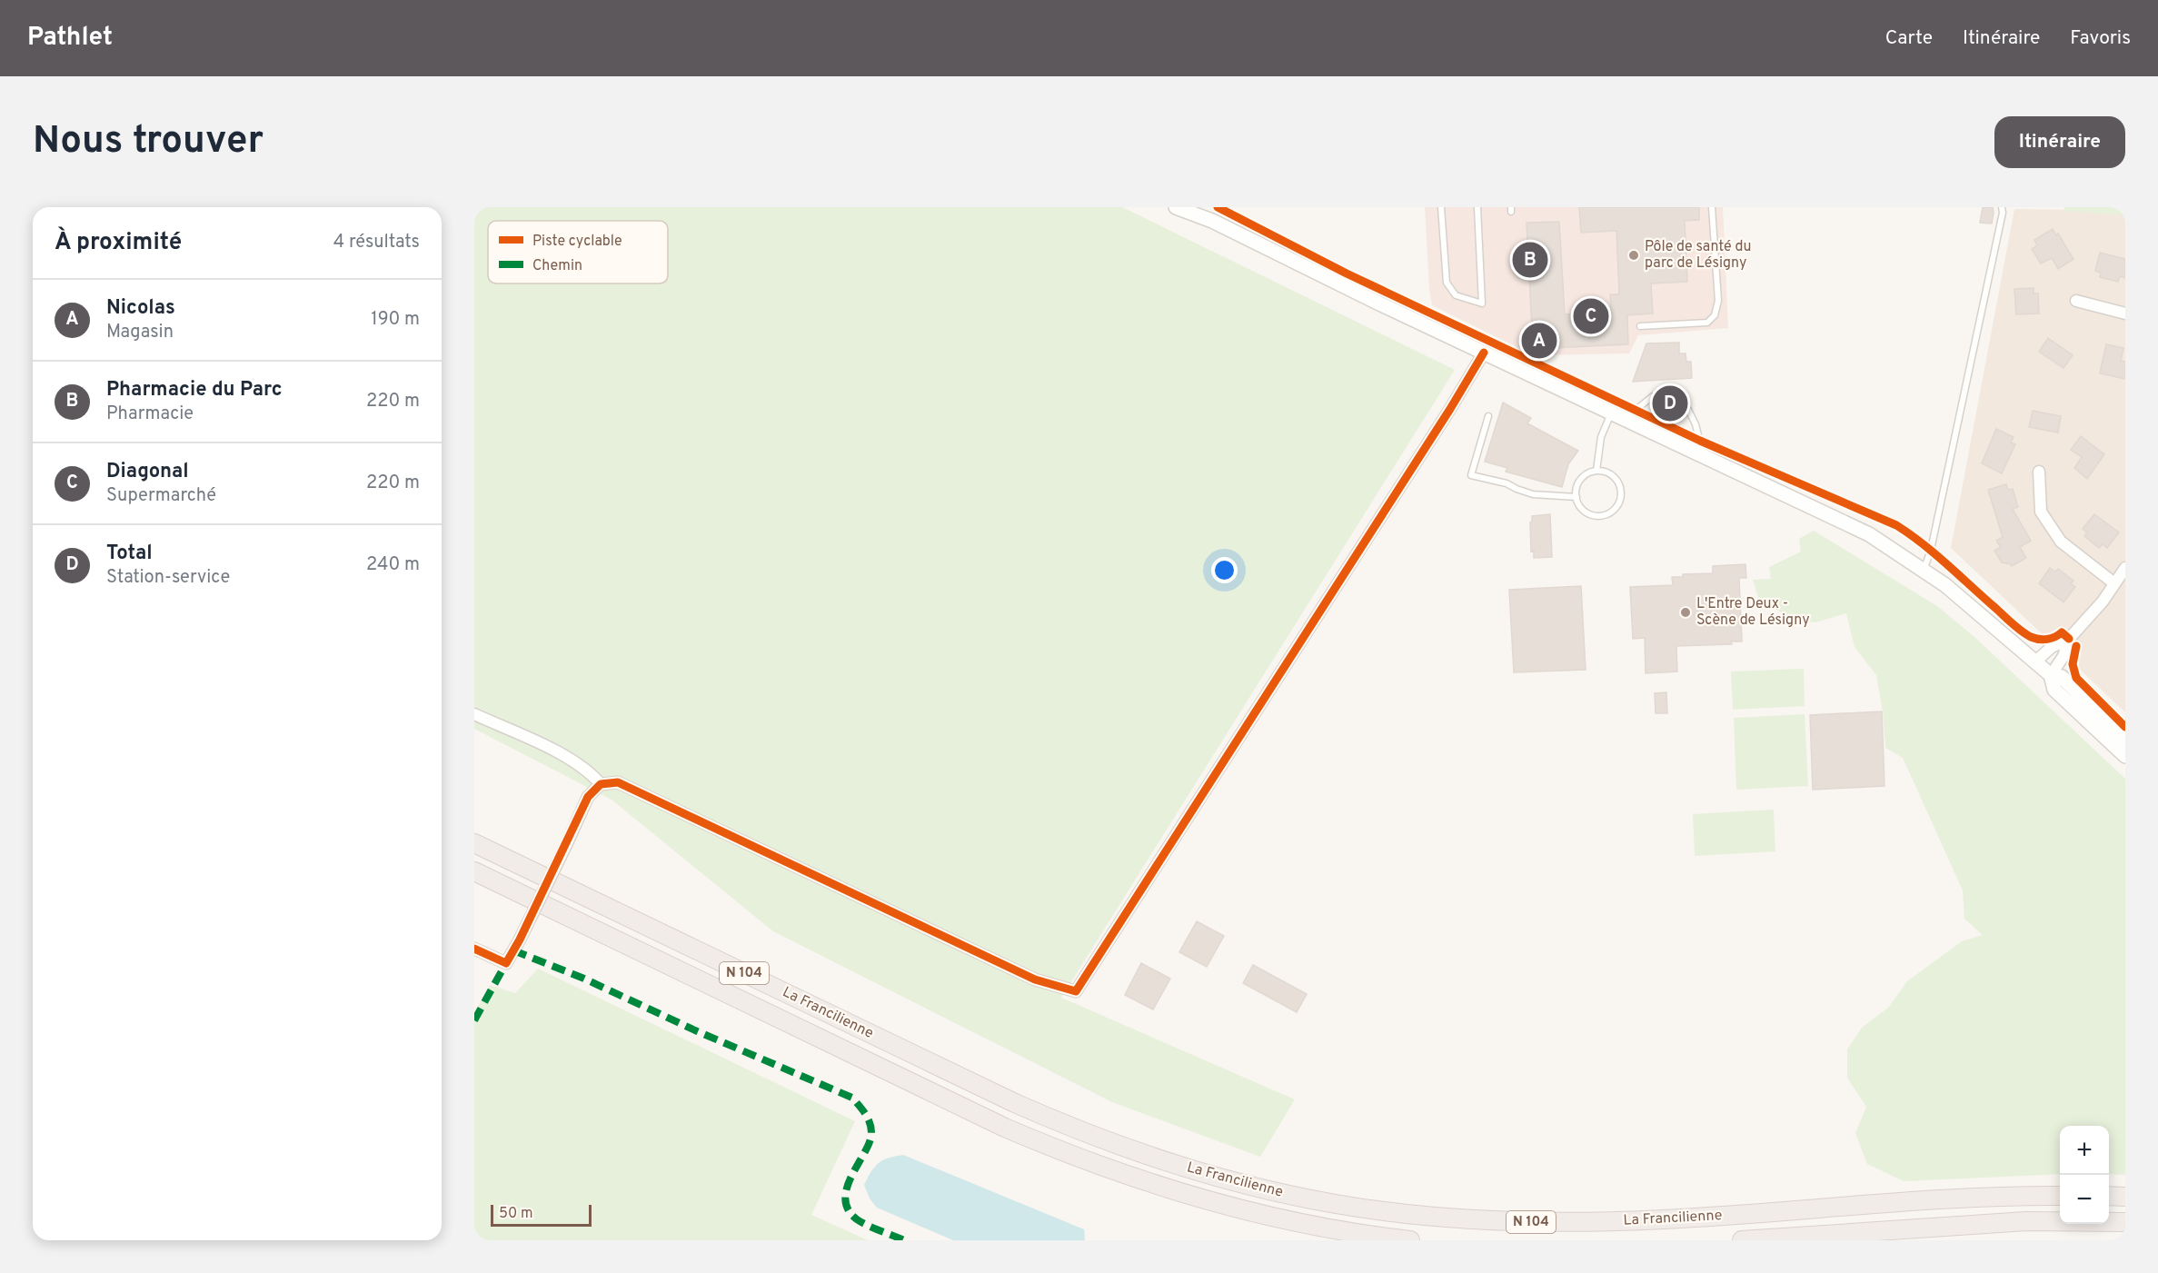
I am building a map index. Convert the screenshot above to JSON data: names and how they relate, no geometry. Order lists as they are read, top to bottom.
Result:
{
  "streets": {
    "highway": ["N 104", "La Francilienne"]
  },
  "places": ["Pôle de santé du parc de Lésigny", "L'Entre Deux - Scène de Lésigny"],
  "legend": ["Piste cyclable", "Chemin"],
  "scale_bar": "50 m",
  "page": {
    "header": "Pathlet",
    "nav": ["Carte", "Itinéraire", "Favoris"],
    "buttons": "Itinéraire",
    "title": "Nous trouver",
    "heading": ["À proximité", "4 résultats"],
    "pins": [
      "B",
      "C",
      "A",
      "D"
    ],
    "list": [
      {
        "mark": "A",
        "name": "Nicolas",
        "note": "Magasin",
        "value": "190 m"
      },
      {
        "mark": "B",
        "name": "Pharmacie du Parc",
        "note": "Pharmacie",
        "value": "220 m"
      },
      {
        "mark": "C",
        "name": "Diagonal",
        "note": "Supermarché",
        "value": "220 m"
      },
      {
        "mark": "D",
        "name": "Total",
        "note": "Station-service",
        "value": "240 m"
      }
    ],
    "map_buttons": ["+", "−"],
    "scale": "50 m"
  }
}
